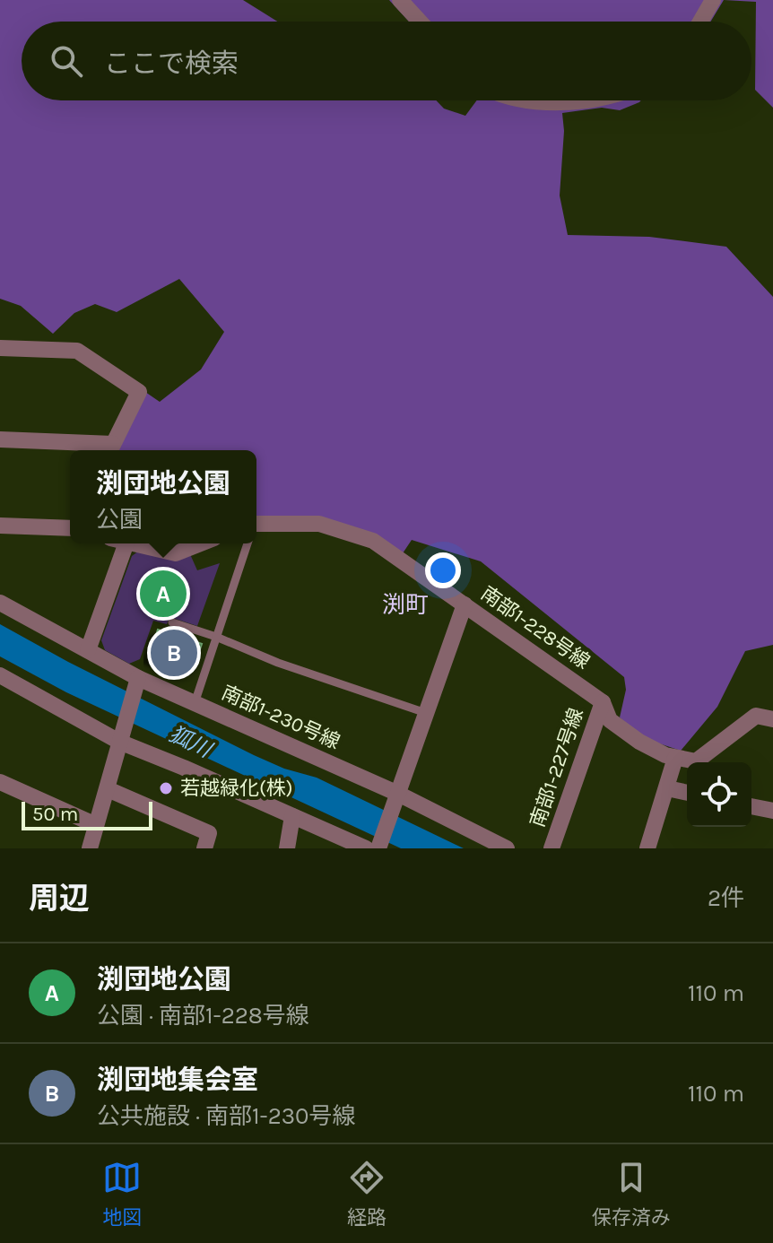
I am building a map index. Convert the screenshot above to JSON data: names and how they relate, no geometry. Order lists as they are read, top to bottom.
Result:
{
  "streets": {
    "street": ["南部1-228号線", "南部1-230号線", "南部1-227号線"]
  },
  "crossings": [
    ["南部1-228号線", "南部1-227号線"]
  ],
  "districts": ["渕町"],
  "water": ["狐川"],
  "places": ["若越緑化(株)"],
  "scale_bar": "50 m",
  "page": {
    "search": "ここで検索",
    "popup": ["渕団地公園", "公園"],
    "pins": ["A", "B"],
    "scale": "50 m",
    "heading": ["周辺", "2件"],
    "list": [
      {
        "mark": "A",
        "name": "渕団地公園",
        "note": "公園 · 南部1-228号線",
        "value": "110 m"
      },
      {
        "mark": "B",
        "name": "渕団地集会室",
        "note": "公共施設 · 南部1-230号線",
        "value": "110 m"
      }
    ],
    "nav": ["地図", "経路", "保存済み"]
  }
}
